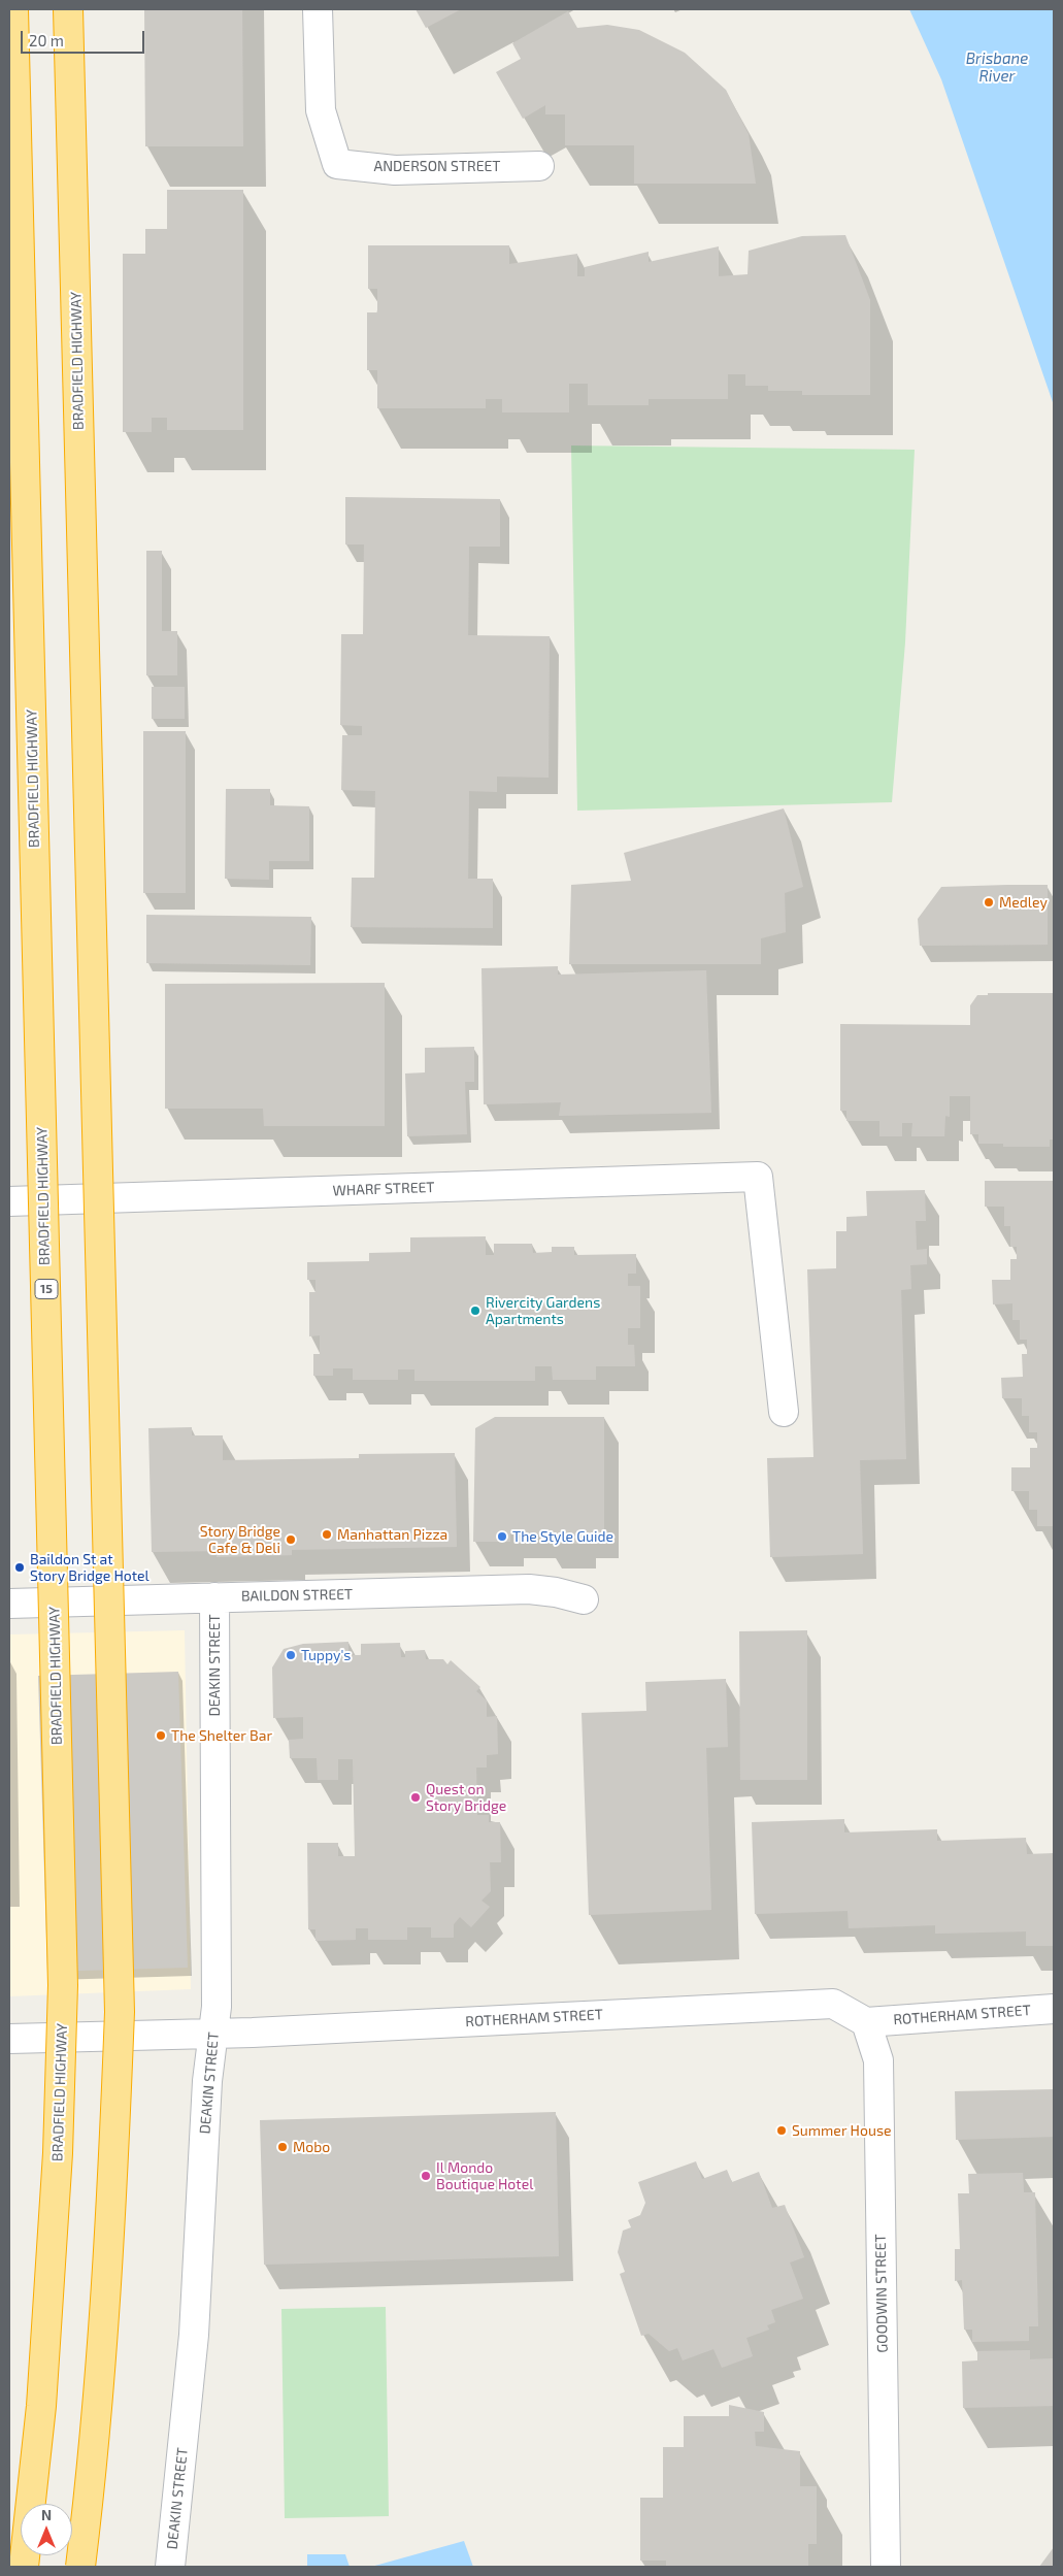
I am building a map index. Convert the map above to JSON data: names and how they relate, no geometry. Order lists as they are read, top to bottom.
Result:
{
  "streets": {
    "highway": ["BRADFIELD HIGHWAY", "15"],
    "street": [
      "ANDERSON STREET",
      "WHARF STREET",
      "BAILDON STREET",
      "DEAKIN STREET",
      "ROTHERHAM STREET",
      "GOODWIN STREET"
    ]
  },
  "crossings": [
    ["BAILDON STREET", "DEAKIN STREET"],
    ["DEAKIN STREET", "ROTHERHAM STREET"],
    ["ROTHERHAM STREET", "GOODWIN STREET"]
  ],
  "water": ["Brisbane River"],
  "places": [
    "Medley",
    "Rivercity Gardens Apartments",
    "Manhattan Pizza",
    "The Style Guide",
    "Story Bridge Cafe & Deli",
    "Baildon St at Story Bridge Hotel",
    "Tuppy's",
    "The Shelter Bar",
    "Quest on Story Bridge",
    "Summer House",
    "Mobo",
    "Il Mondo Boutique Hotel"
  ],
  "scale_bar": "20 m",
  "north": "top"
}
